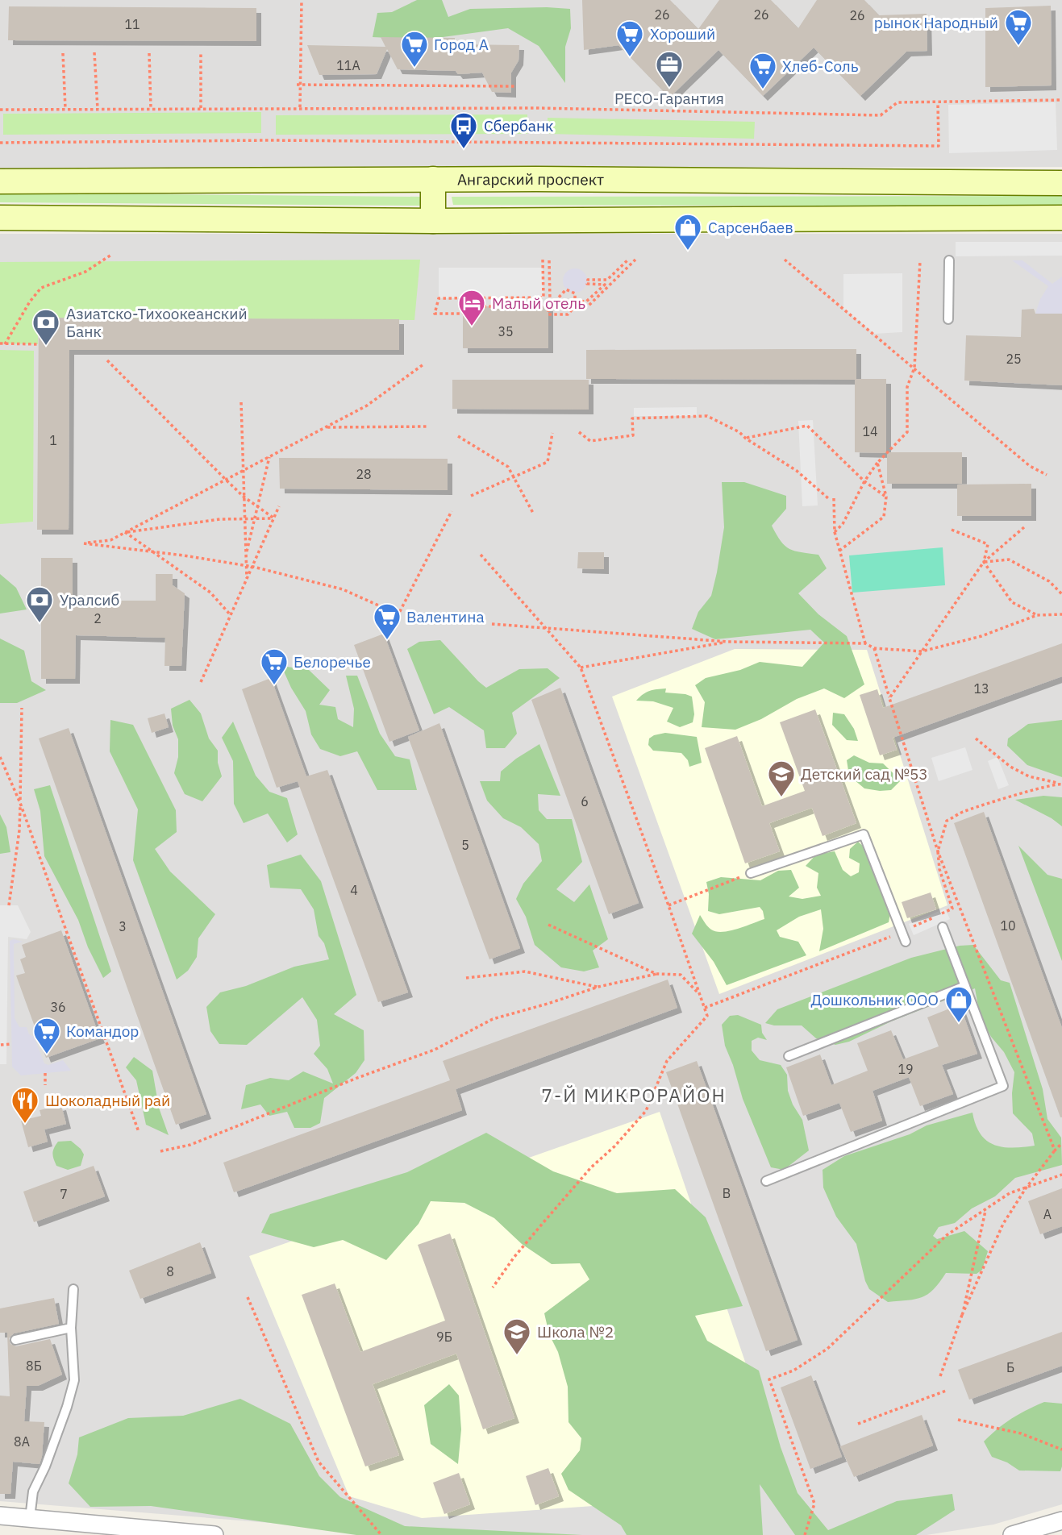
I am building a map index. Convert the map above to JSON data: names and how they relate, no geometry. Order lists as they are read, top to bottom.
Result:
{
  "streets": {
    "street": ["Ангарский проспект"]
  },
  "districts": ["7-Й МИКРОРАЙОН"],
  "places": {
    "supermarket": [
      "рынок Народный",
      "Хороший",
      "Город А",
      "Хлеб-Соль",
      "Валентина",
      "Белоречье",
      "Командор"
    ],
    "office": ["РЕСО-Гарантия"],
    "bus stop": ["Сбербанк"],
    "shop": ["Сарсенбаев", "Дошкольник ООО"],
    "hotel": ["Малый отель"],
    "bank": ["Азиатско-Тихоокеанский Банк", "Уралсиб"],
    "school or university": ["Детский сад №53", "Школа №2"],
    "restaurant": ["Шоколадный рай"]
  },
  "house_numbers": [
    "26",
    "26",
    "26",
    "11",
    "11А",
    "35",
    "25",
    "14",
    "1",
    "28",
    "2",
    "13",
    "6",
    "5",
    "4",
    "10",
    "3",
    "36",
    "19",
    "В",
    "7",
    "А",
    "8",
    "9Б",
    "8Б",
    "Б",
    "8А"
  ]
}
